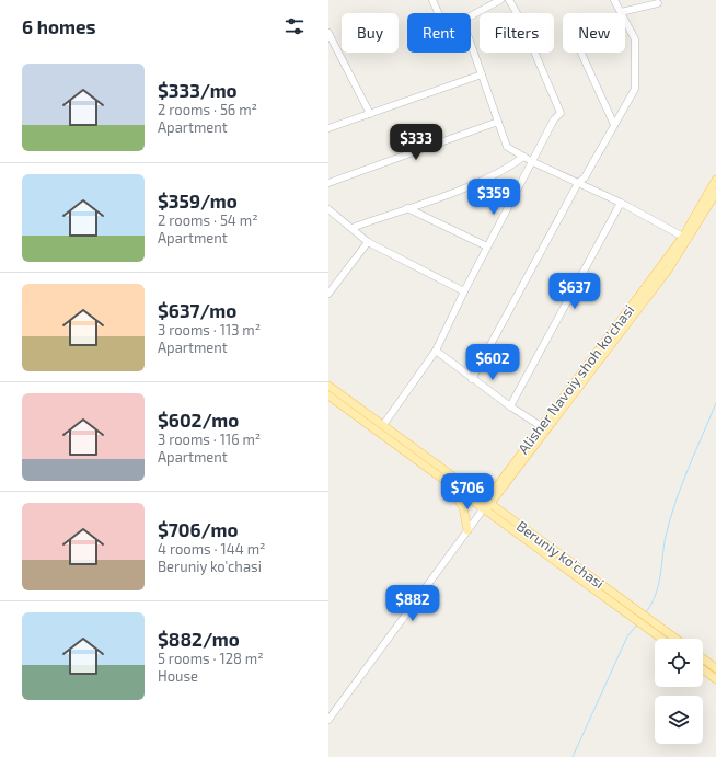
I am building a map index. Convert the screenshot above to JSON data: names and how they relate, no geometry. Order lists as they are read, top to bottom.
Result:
{
  "streets": {
    "main road": ["Alisher Navoiy shoh ko'chasi", "Beruniy ko'chasi"]
  },
  "crossings": [
    ["Alisher Navoiy shoh ko'chasi", "Beruniy ko'chasi"]
  ],
  "page": {
    "heading": "6 homes",
    "chip": [
      "Buy",
      "Rent",
      "Filters",
      "New"
    ],
    "list": [
      {
        "name": "$333/mo",
        "note": "2 rooms · 56 m² · Apartment"
      },
      {
        "name": "$359/mo",
        "note": "2 rooms · 54 m² · Apartment"
      },
      {
        "name": "$637/mo",
        "note": "3 rooms · 113 m² · Apartment"
      },
      {
        "name": "$602/mo",
        "note": "3 rooms · 116 m² · Apartment"
      },
      {
        "name": "$706/mo",
        "note": "4 rooms · 144 m² · Beruniy ko'chasi"
      },
      {
        "name": "$882/mo",
        "note": "5 rooms · 128 m² · House"
      }
    ],
    "price": [
      "$333",
      "$359",
      "$637",
      "$602",
      "$706",
      "$882"
    ]
  }
}
